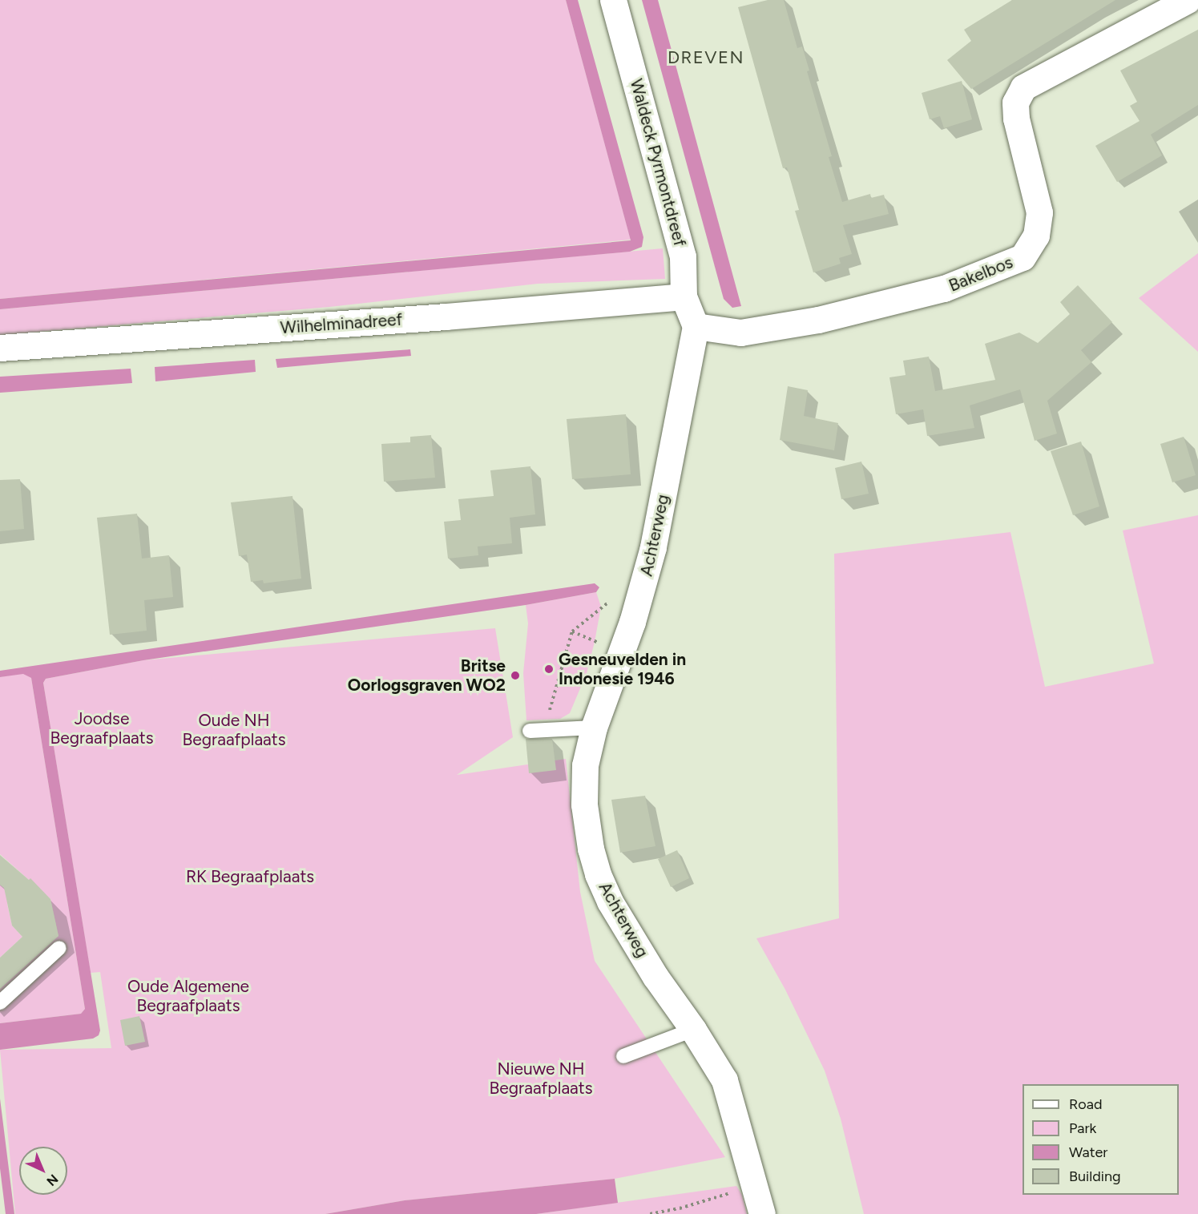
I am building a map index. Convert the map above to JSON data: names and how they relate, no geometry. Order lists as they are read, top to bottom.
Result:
{
  "streets": {
    "street": [
      "Waldeck Pyrmontdreef",
      "Bakelbos",
      "Wilhelminadreef",
      "Achterweg"
    ]
  },
  "crossings": [
    ["Waldeck Pyrmontdreef", "Bakelbos"],
    ["Waldeck Pyrmontdreef", "Wilhelminadreef"],
    ["Waldeck Pyrmontdreef", "Achterweg"],
    ["Bakelbos", "Achterweg"]
  ],
  "districts": ["DREVEN"],
  "parks": [
    "Joodse Begraafplaats",
    "Oude NH Begraafplaats",
    "RK Begraafplaats",
    "Oude Algemene Begraafplaats",
    "Nieuwe NH Begraafplaats"
  ],
  "places": ["Gesneuvelden in Indonesie 1946", "Britse Oorlogsgraven WO2"],
  "legend": [
    "Road",
    "Park",
    "Water",
    "Building"
  ],
  "north": "bottom right"
}
